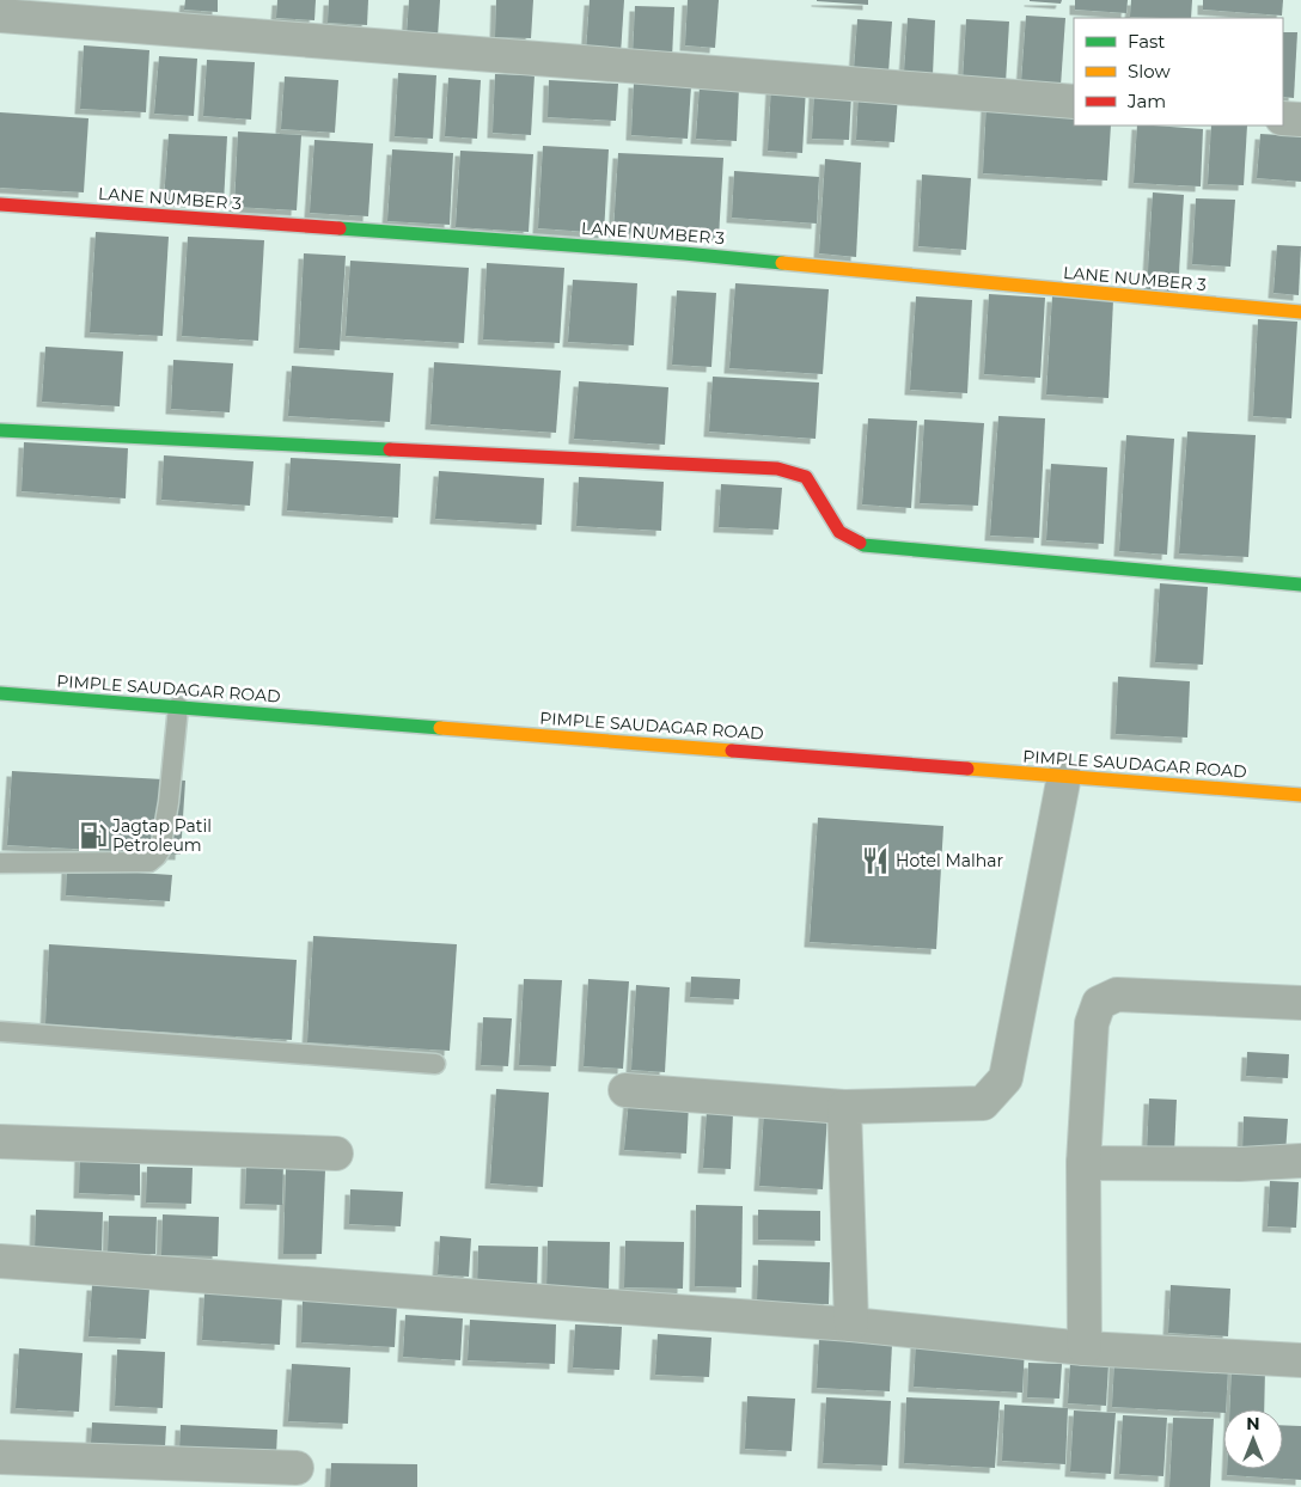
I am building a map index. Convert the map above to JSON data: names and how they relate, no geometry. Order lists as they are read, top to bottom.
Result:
{
  "streets": {
    "street": ["LANE NUMBER 3", "PIMPLE SAUDAGAR ROAD"]
  },
  "places": {
    "fuel station": ["Jagtap Patil Petroleum"],
    "restaurant": ["Hotel Malhar"]
  },
  "legend": ["Fast", "Slow", "Jam"],
  "north": "top"
}
